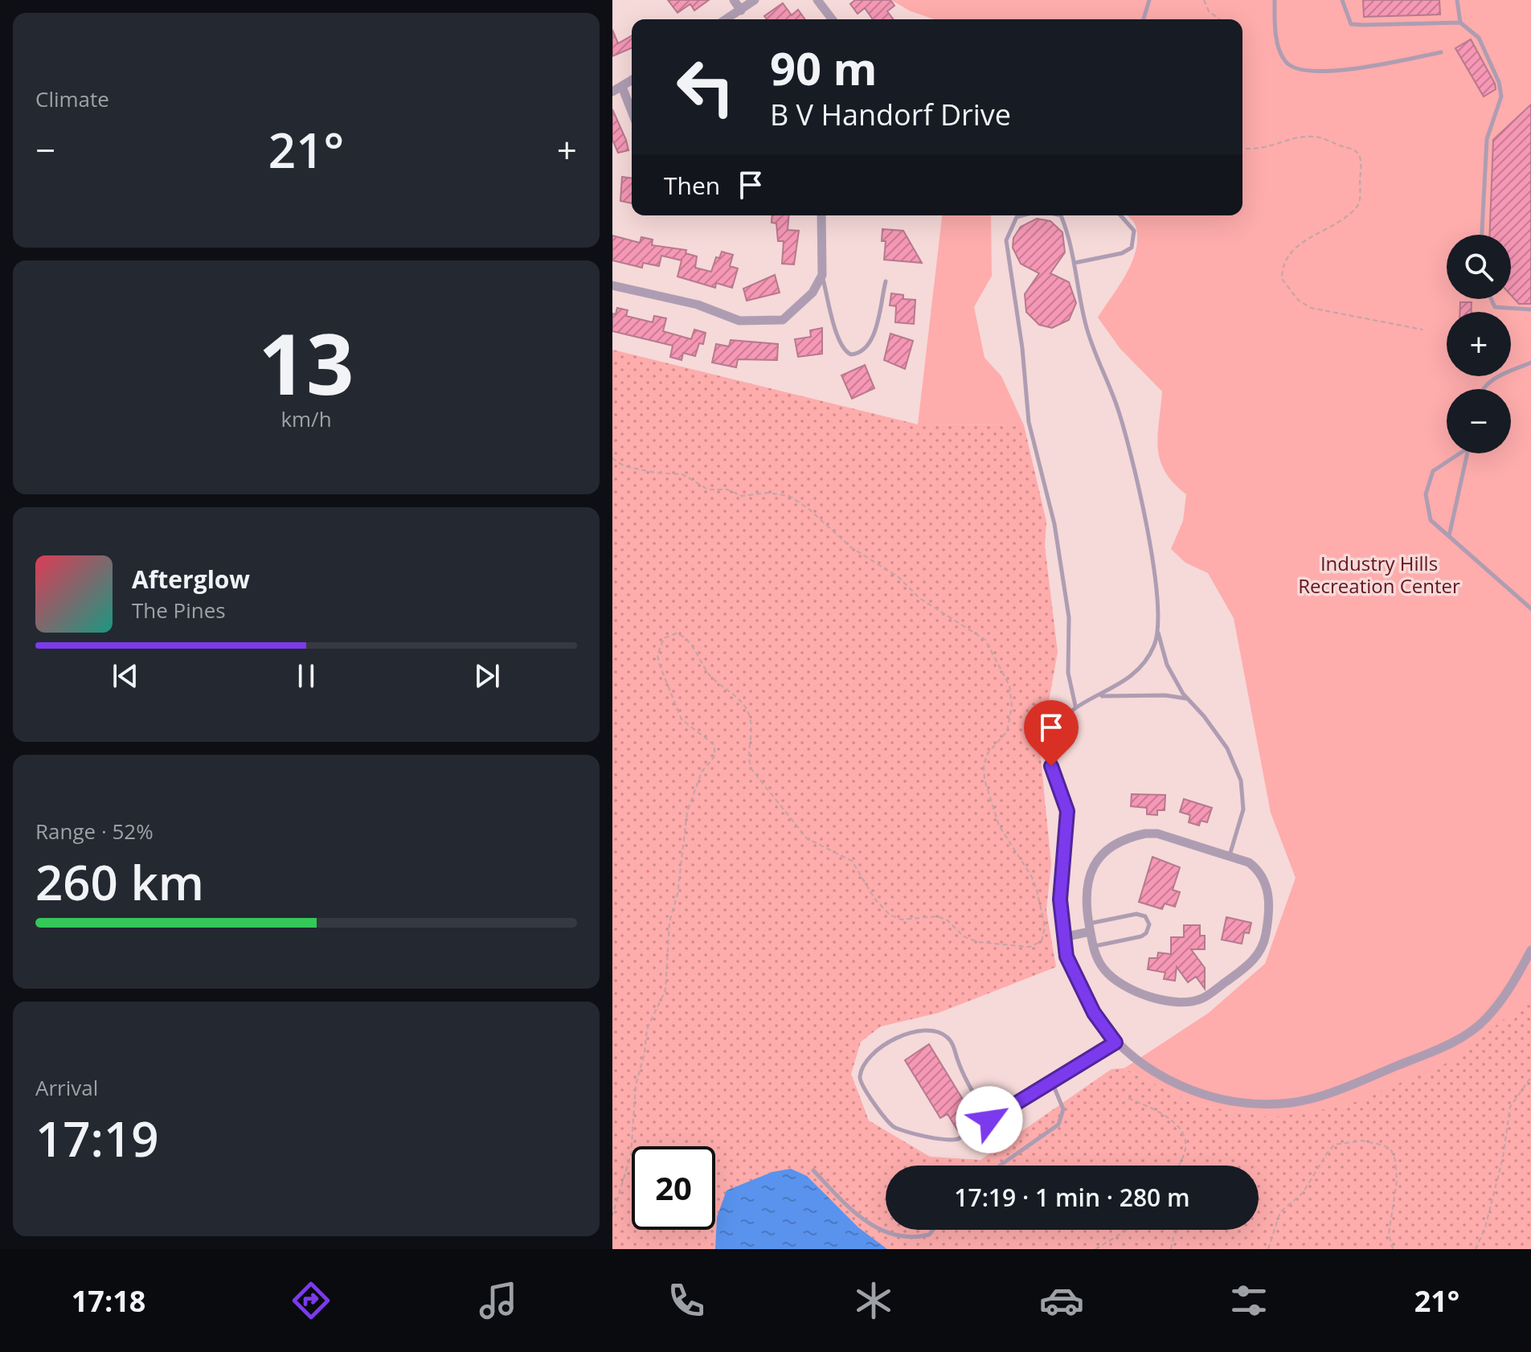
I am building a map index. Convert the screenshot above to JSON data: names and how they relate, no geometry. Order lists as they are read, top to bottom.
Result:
{
  "parks": ["Industry Hills Recreation Center"],
  "page": {
    "tile": [
      "Climate",
      ["13", "km/h"],
      ["Range · 52%", "260 km"],
      ["Arrival", "17:19"]
    ],
    "turn": ["90 m", "B V Handorf Drive"],
    "heat": ["−", "21°", "+"],
    "then": "Then",
    "map_buttons": ["+", "−"],
    "song": ["Afterglow", "The Pines"],
    "limit": "20",
    "trip": "17:19 · 1 min · 280 m",
    "tabs": ["17:18", "21°"]
  }
}
